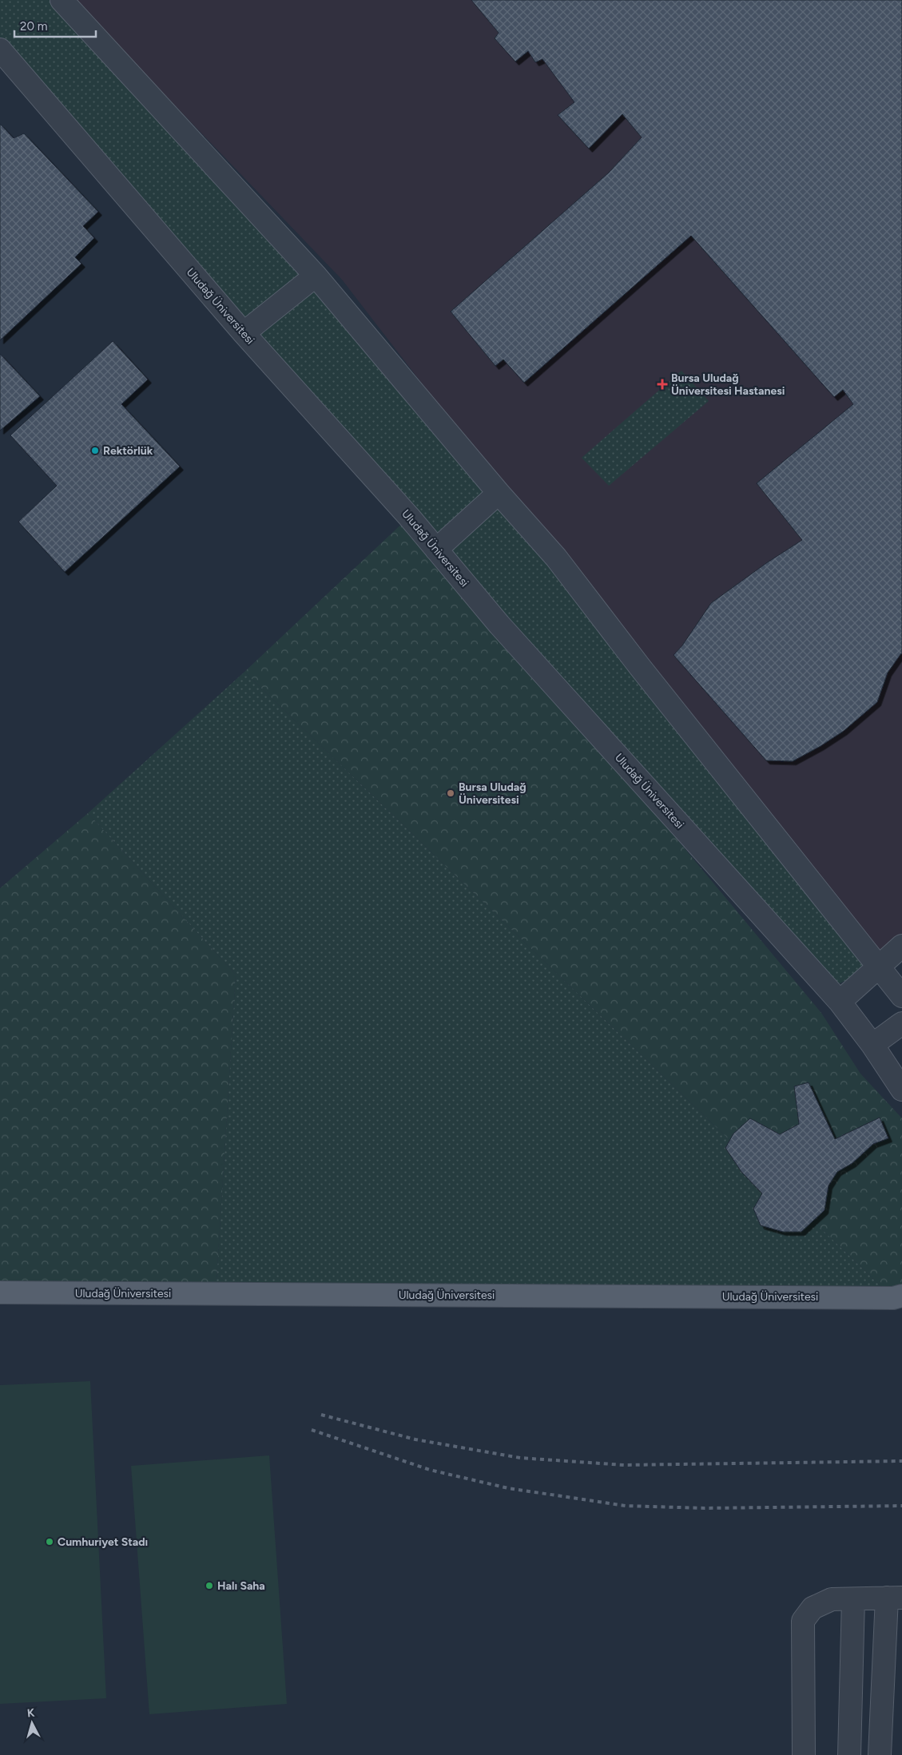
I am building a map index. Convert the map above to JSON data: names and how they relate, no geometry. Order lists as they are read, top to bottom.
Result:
{
  "streets": {
    "main road": ["Uludağ Üniversitesi"]
  },
  "places": {
    "health": ["Bursa Uludağ Üniversitesi Hastanesi"],
    "other": [
      "Rektörlük",
      "Bursa Uludağ Üniversitesi",
      "Cumhuriyet Stadı",
      "Halı Saha"
    ]
  },
  "scale_bar": "20 m",
  "north": "top"
}
